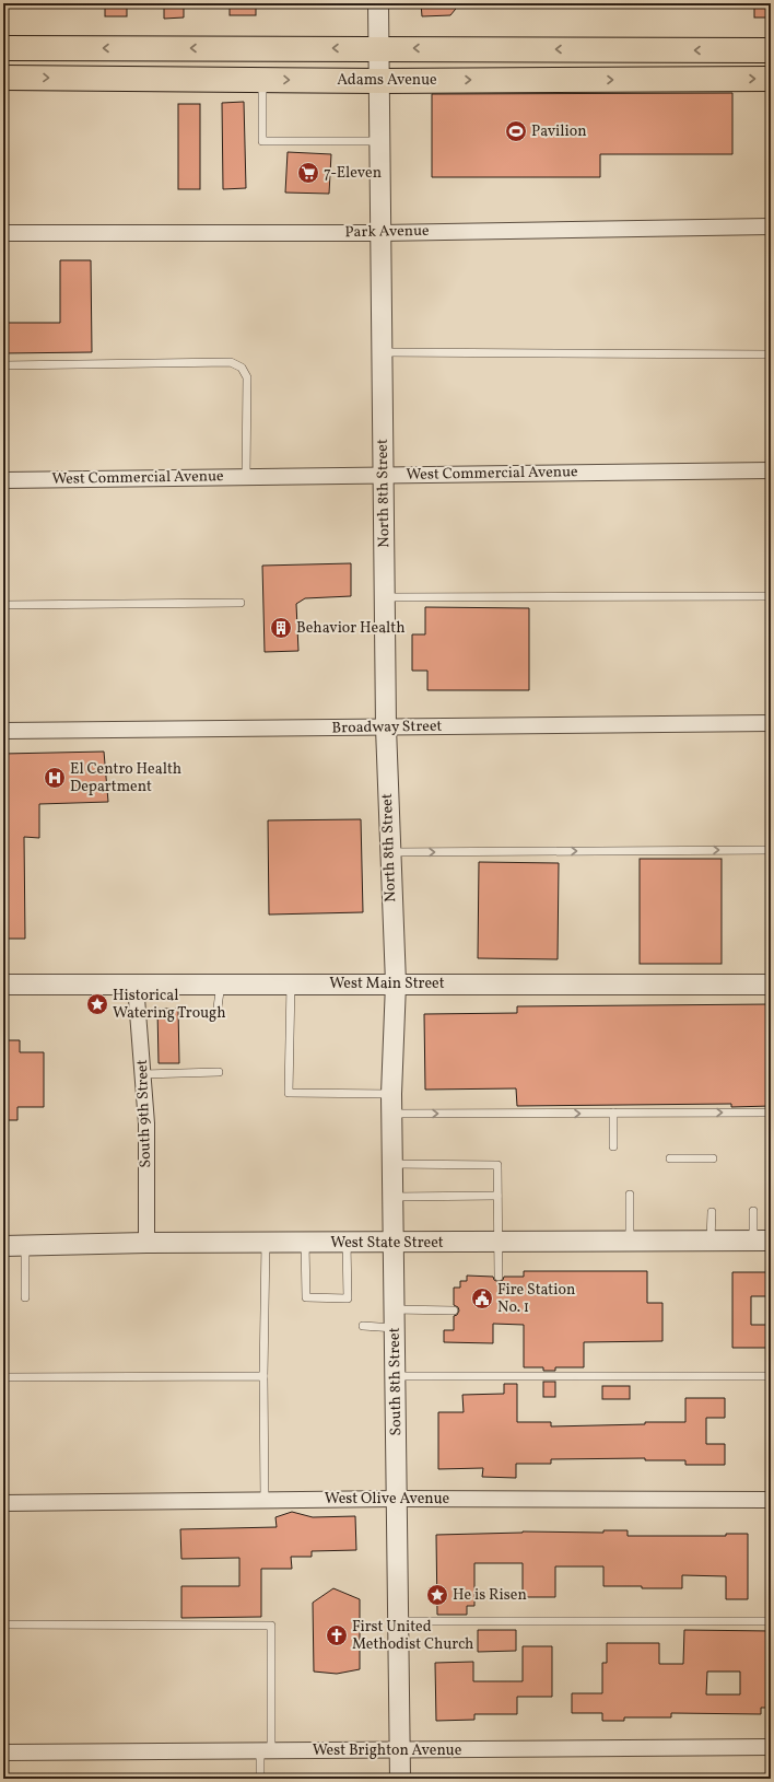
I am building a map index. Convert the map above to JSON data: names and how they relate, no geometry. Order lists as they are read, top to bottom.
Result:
{
  "streets": {
    "main road": ["Adams Avenue"],
    "street": [
      "Park Avenue",
      "West Commercial Avenue",
      "North 8th Street",
      "Broadway Street",
      "West Main Street",
      "South 9th Street",
      "West State Street",
      "South 8th Street",
      "West Olive Avenue",
      "West Brighton Avenue"
    ]
  },
  "crossings": [
    ["Adams Avenue", "North 8th Street"],
    ["Park Avenue", "North 8th Street"],
    ["West Commercial Avenue", "North 8th Street"],
    ["North 8th Street", "Broadway Street"],
    ["North 8th Street", "West Main Street"],
    ["North 8th Street", "South 8th Street"],
    ["West Main Street", "South 9th Street"],
    ["West Main Street", "South 8th Street"],
    ["South 9th Street", "West State Street"],
    ["West State Street", "South 8th Street"],
    ["South 8th Street", "West Olive Avenue"],
    ["South 8th Street", "West Brighton Avenue"]
  ],
  "places": {
    "sports": ["Pavilion"],
    "supermarket": ["7-Eleven"],
    "building": ["Behavior Health"],
    "hospital": ["El Centro Health Department"],
    "place": ["Historical Watering Trough", "He is Risen"],
    "public building": ["Fire Station No. 1"],
    "church": ["First United Methodist Church"]
  }
}
